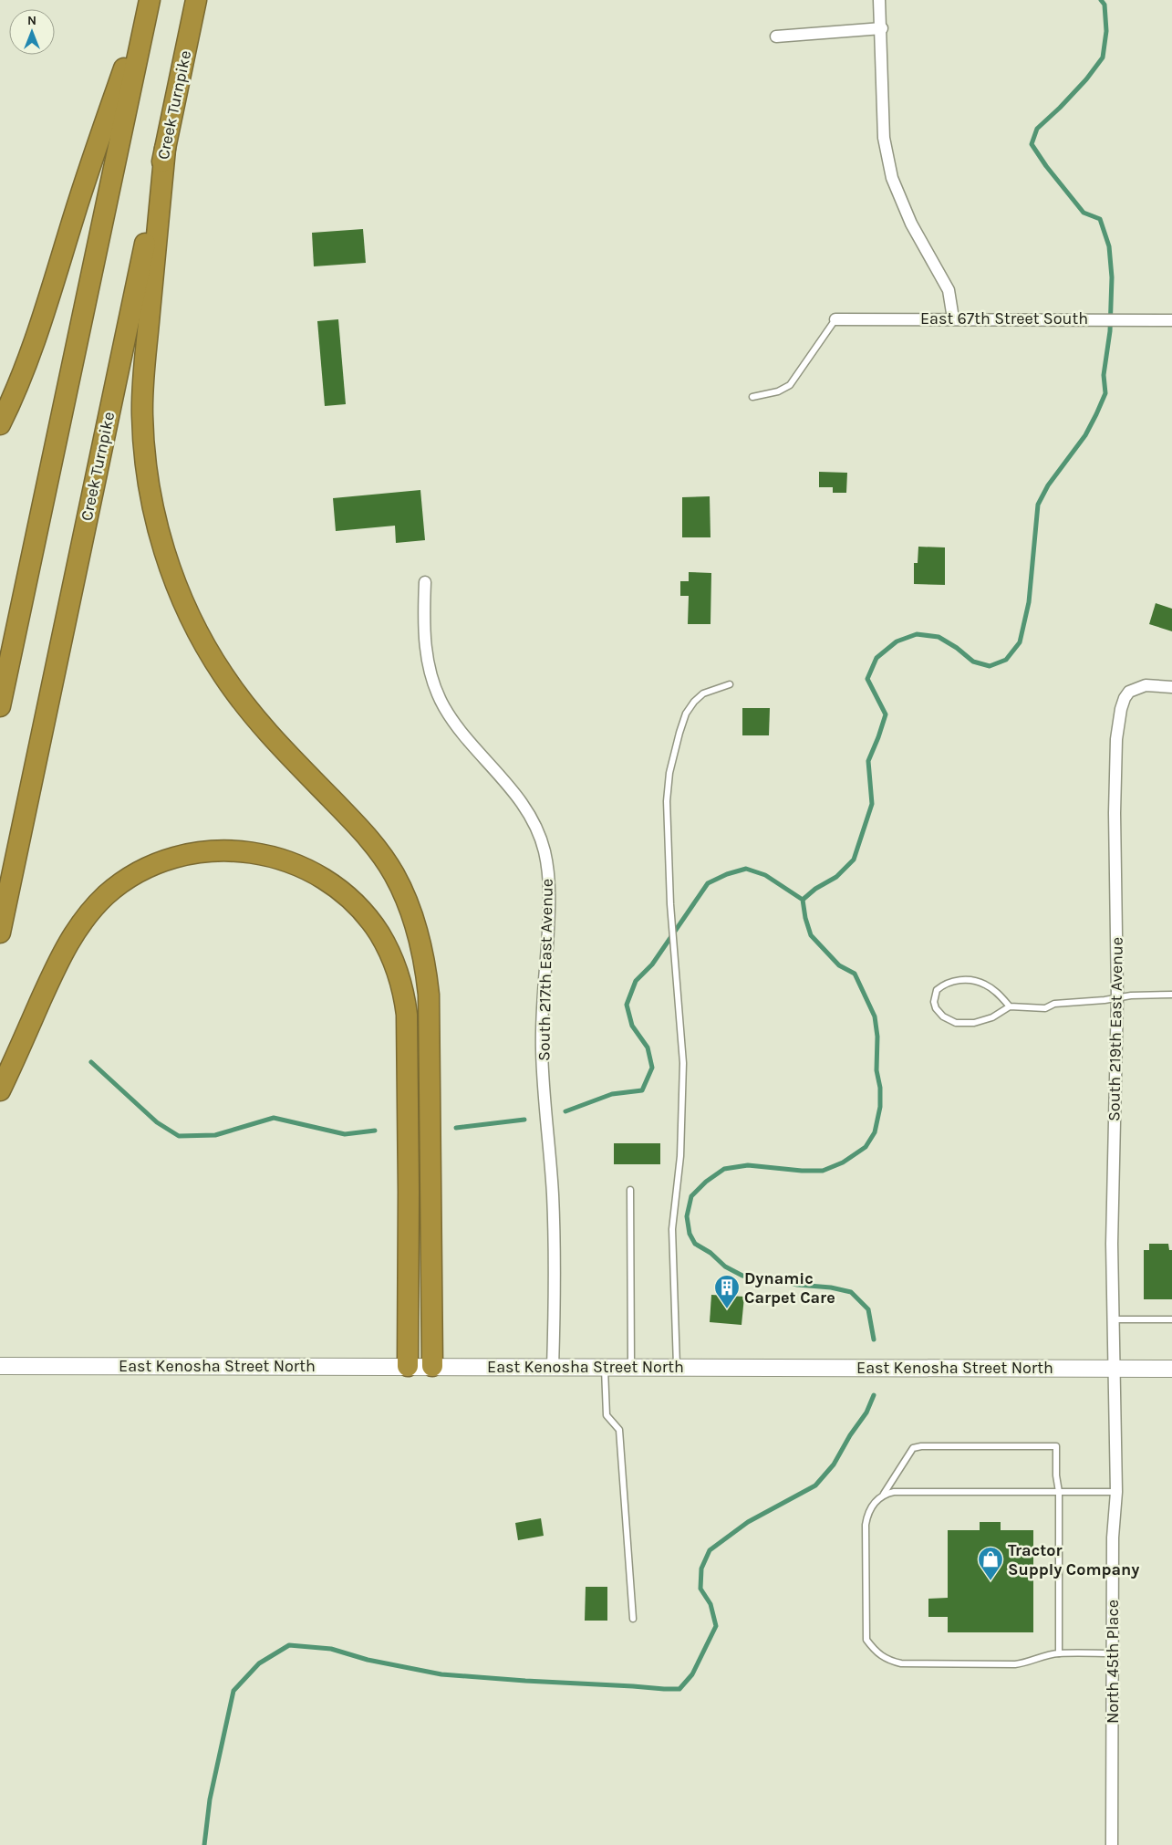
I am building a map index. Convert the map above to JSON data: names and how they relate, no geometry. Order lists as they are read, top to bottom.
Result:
{
  "streets": {
    "highway": ["Creek Turnpike"],
    "main road": ["East Kenosha Street North"],
    "street": [
      "East 67th Street South",
      "South 217th East Avenue",
      "South 219th East Avenue",
      "North 45th Place"
    ]
  },
  "crossings": [
    ["South 217th East Avenue", "East Kenosha Street North"],
    ["South 219th East Avenue", "East Kenosha Street North"],
    ["South 219th East Avenue", "North 45th Place"],
    ["East Kenosha Street North", "North 45th Place"]
  ],
  "places": {
    "building": ["Dynamic Carpet Care"],
    "shop": ["Tractor Supply Company"]
  },
  "north": "top"
}
